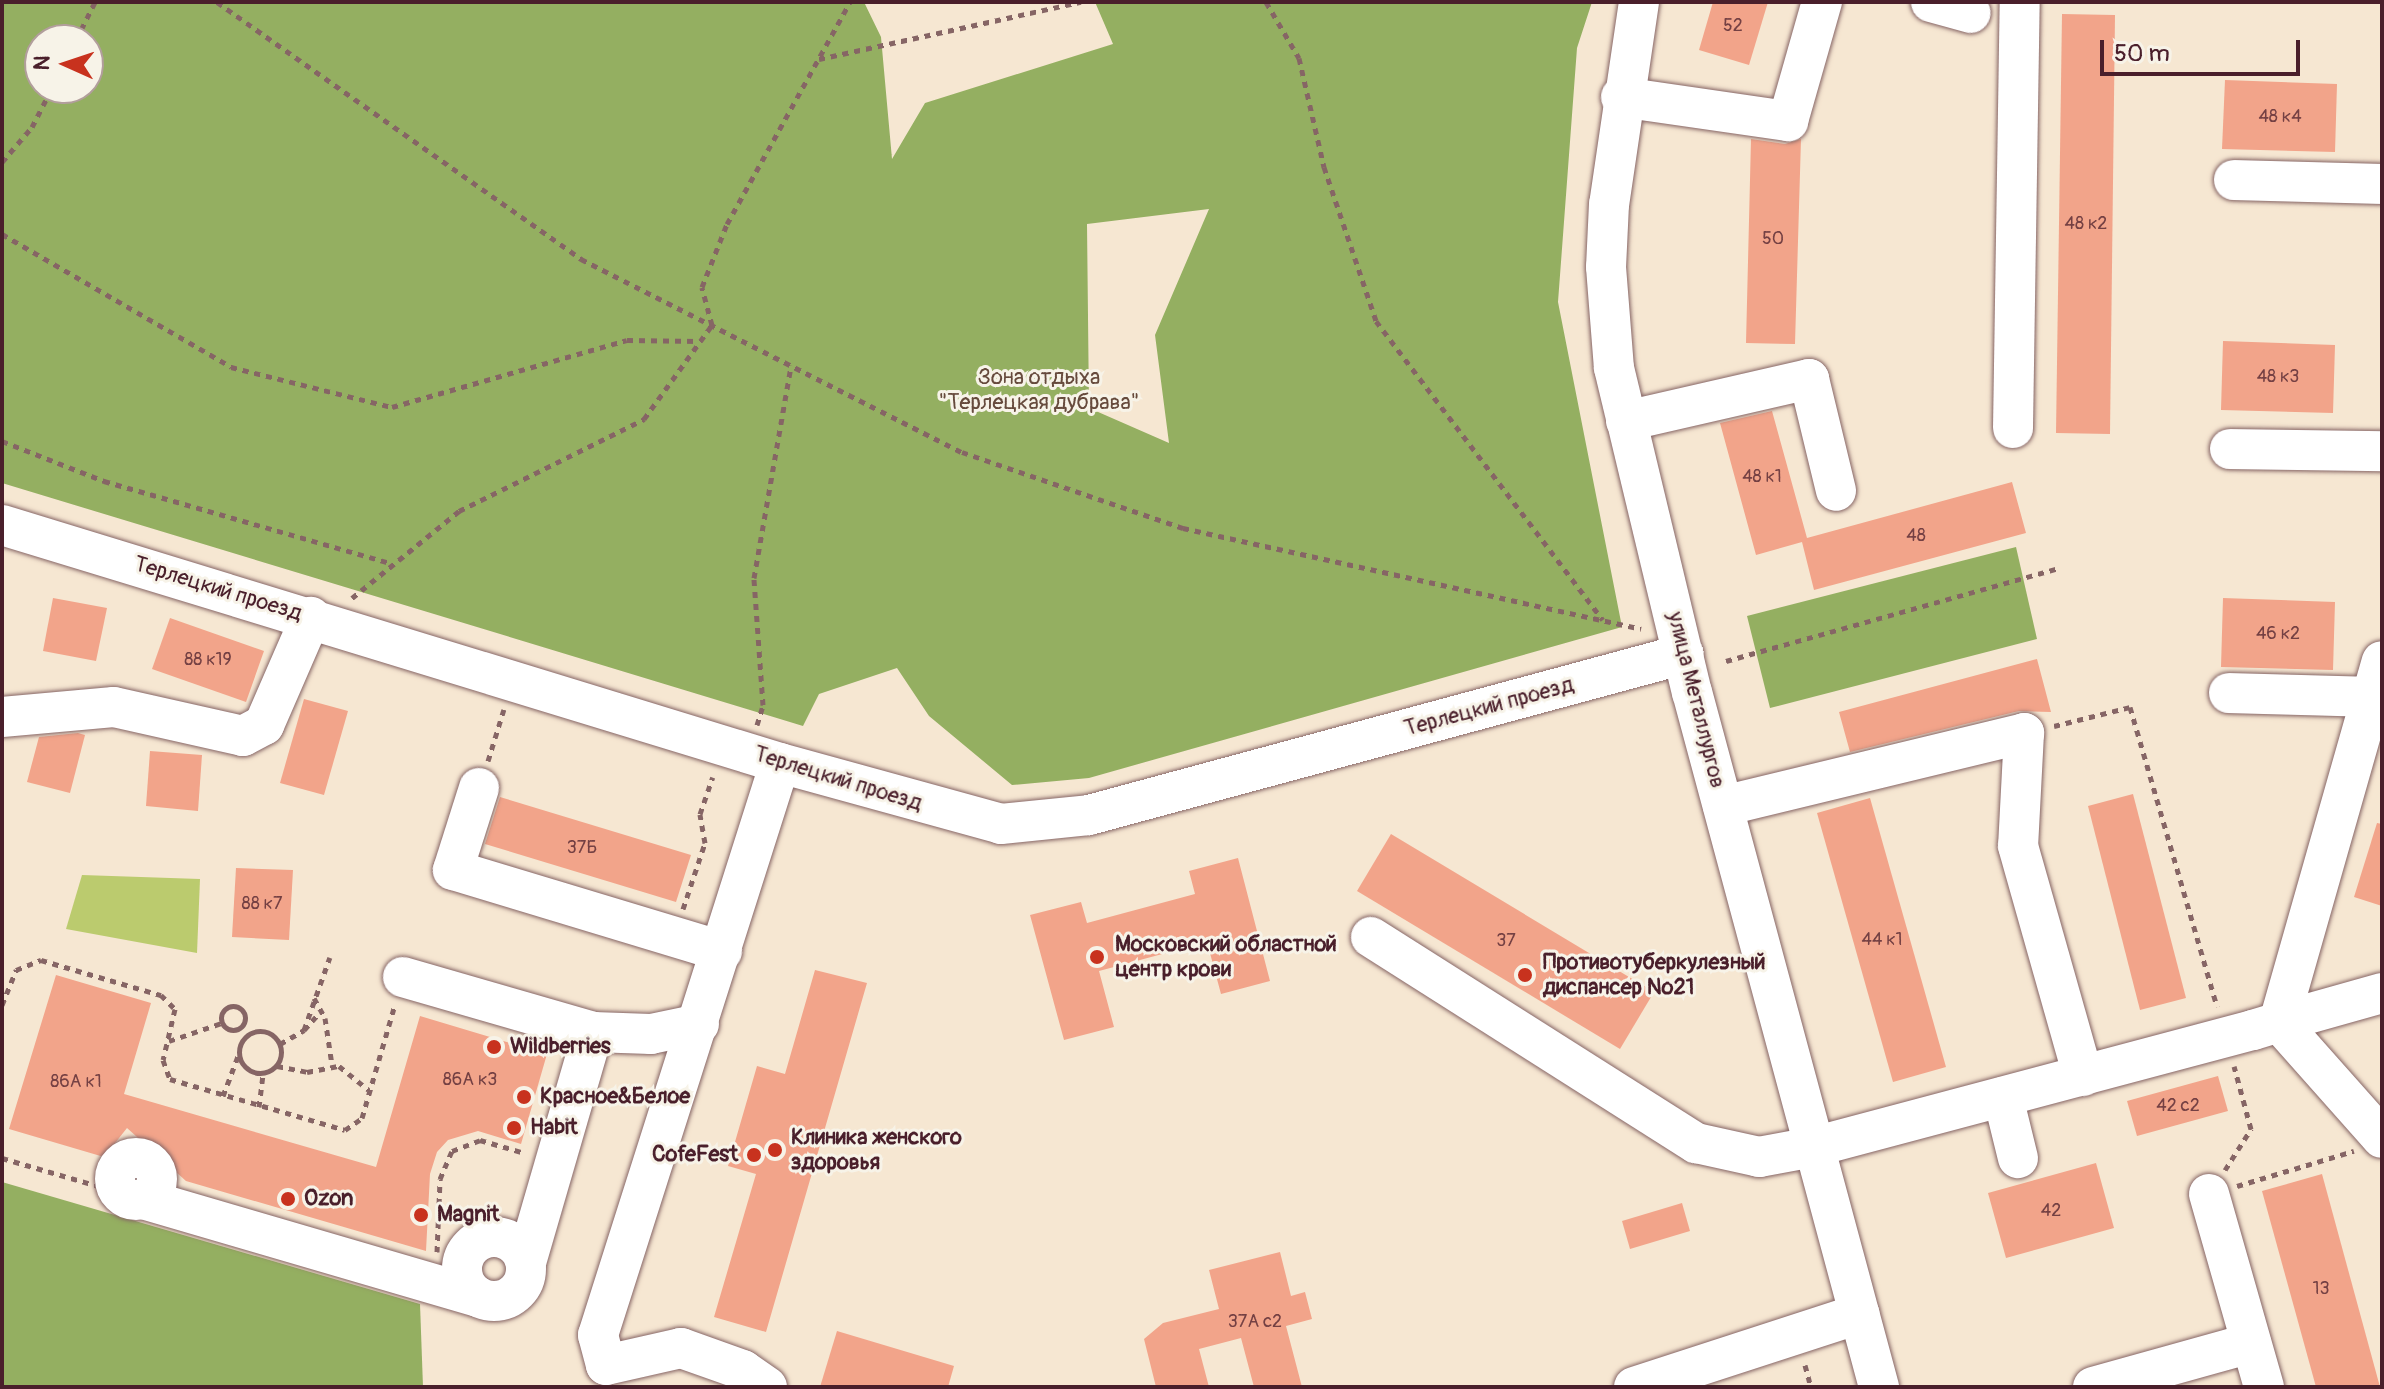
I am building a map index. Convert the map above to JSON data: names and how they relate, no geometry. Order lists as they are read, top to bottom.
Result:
{
  "streets": {
    "street": ["Терлецкий проезд", "улица Металлургов"]
  },
  "crossings": [
    ["Терлецкий проезд", "улица Металлургов"]
  ],
  "parks": ["Зона отдыха \"Терлецкая дубрава\""],
  "places": [
    "Московский областной центр крови",
    "Противотуберкулезный диспансер №21",
    "Wildberries",
    "Красное&Белое",
    "Habit",
    "Клиника женского здоровья",
    "CofeFest",
    "Ozon",
    "Magnit"
  ],
  "house_numbers": [
    "52",
    "48 к4",
    "48 к2",
    "50",
    "48 к3",
    "48 к1",
    "48",
    "46 к2",
    "88 к19",
    "37Б",
    "88 к7",
    "44 к1",
    "37",
    "86А к3",
    "86А к1",
    "42 с2",
    "42",
    "13",
    "37А с2"
  ],
  "scale_bar": "50 m",
  "north": "left"
}
